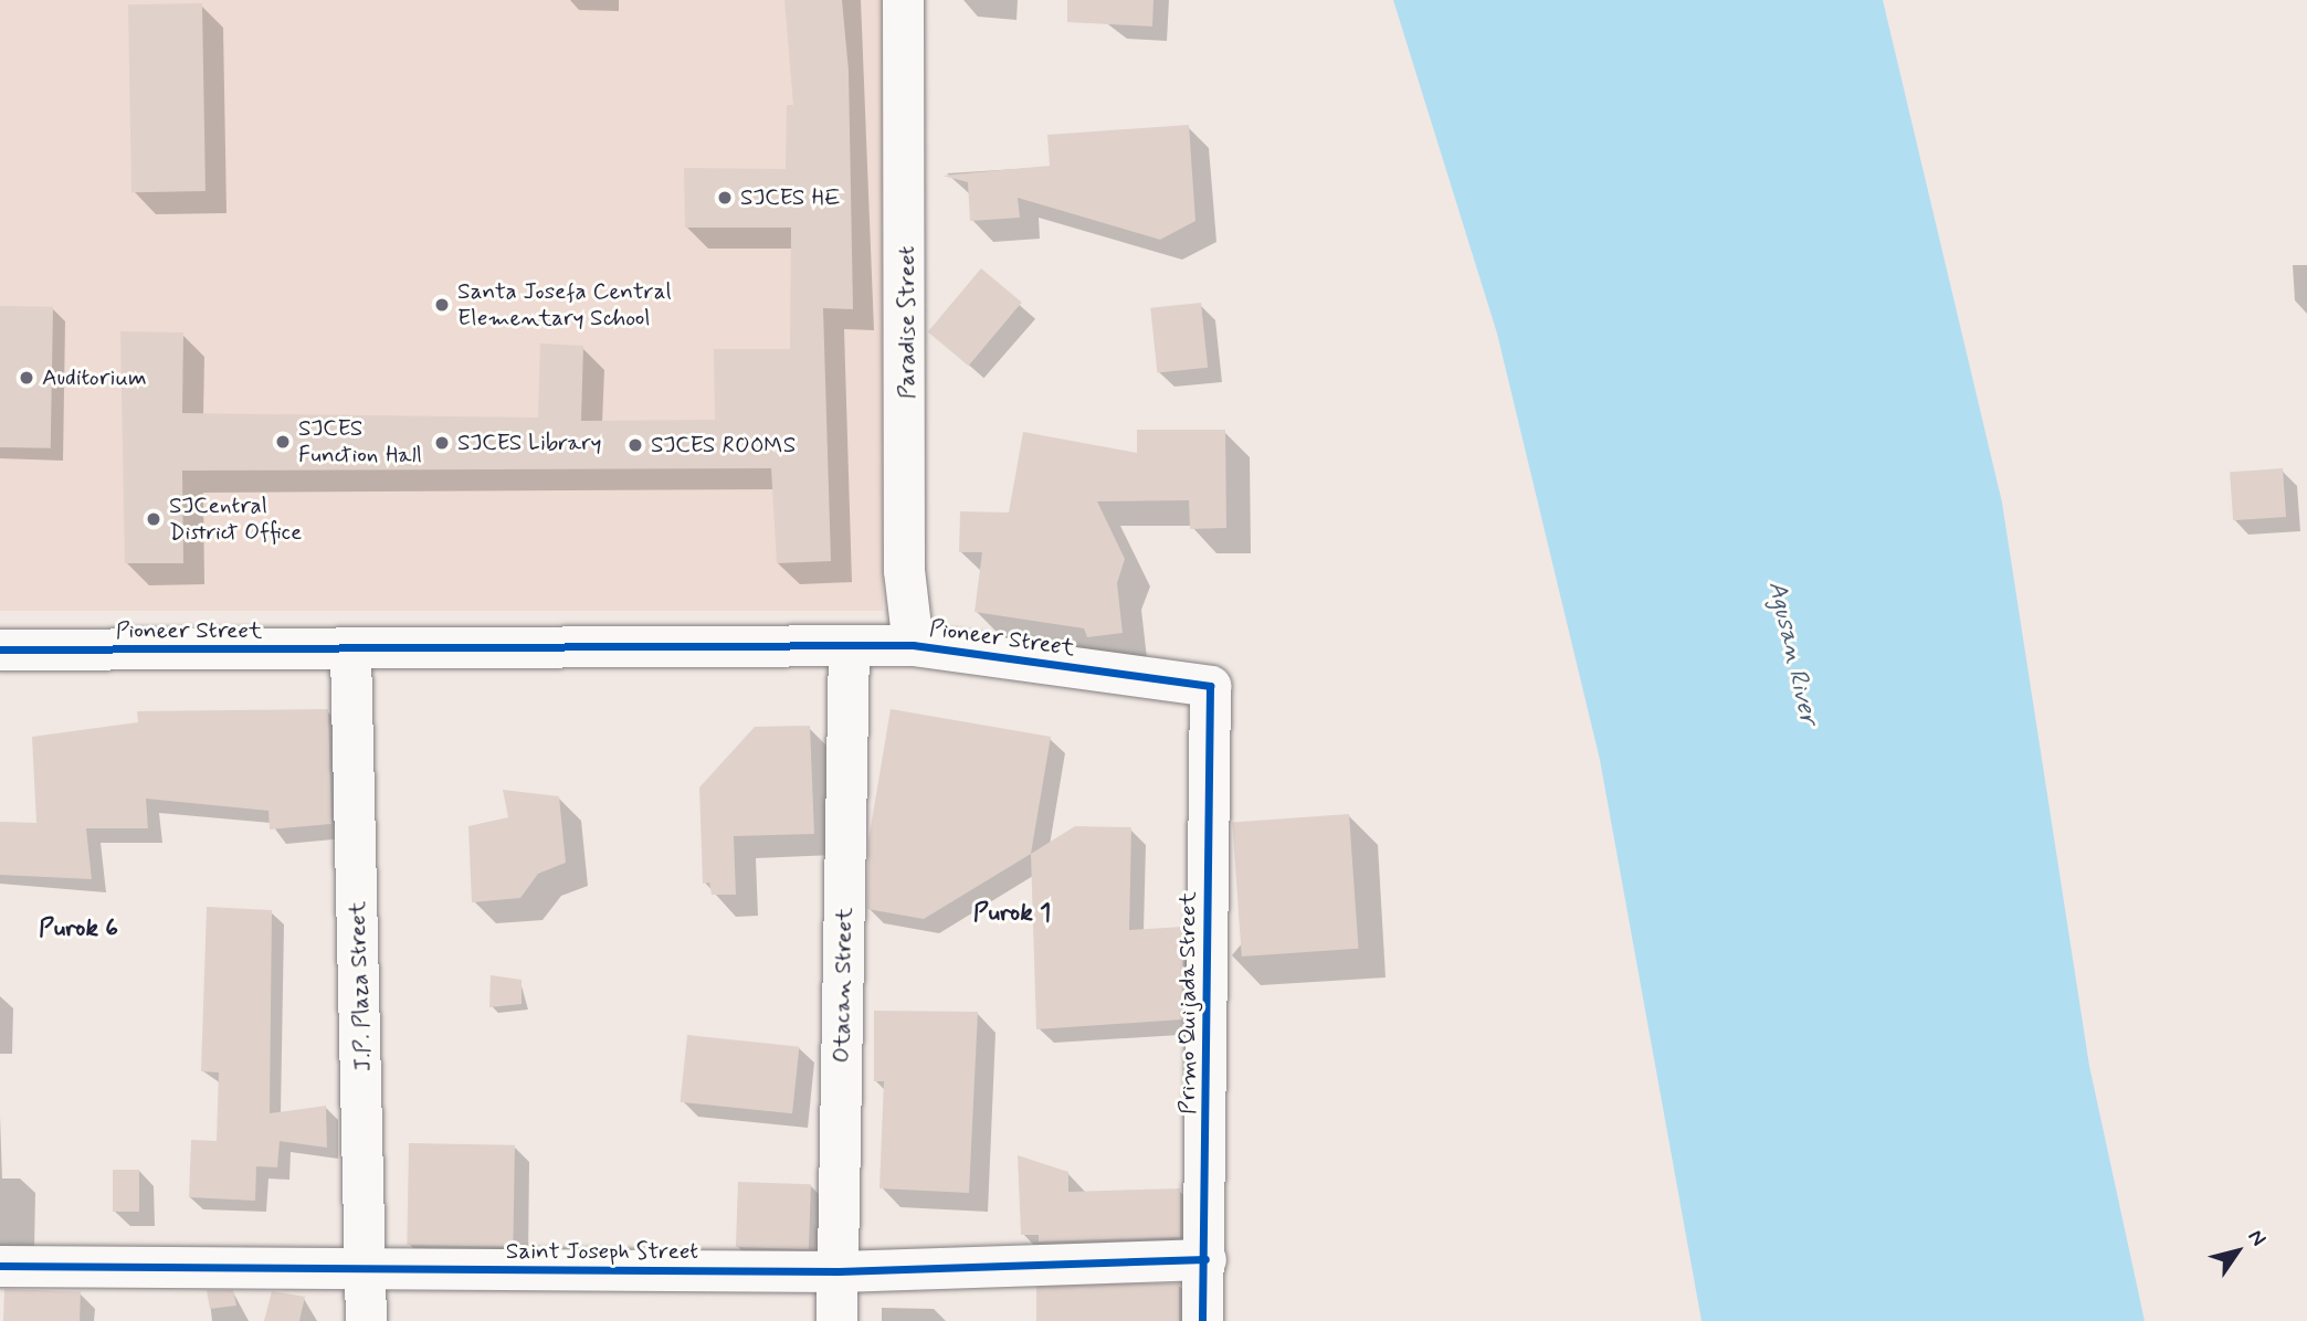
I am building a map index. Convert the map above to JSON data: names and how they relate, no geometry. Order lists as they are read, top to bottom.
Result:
{
  "streets": {
    "street": [
      "Paradise Street",
      "Pioneer Street",
      "Otacan Street",
      "J.P. Plaza Street",
      "Primo Quijada Street",
      "Saint Joseph Street"
    ]
  },
  "crossings": [
    ["Paradise Street", "Pioneer Street"],
    ["Pioneer Street", "Otacan Street"],
    ["Pioneer Street", "J.P. Plaza Street"],
    ["Pioneer Street", "Primo Quijada Street"],
    ["Otacan Street", "Saint Joseph Street"],
    ["J.P. Plaza Street", "Saint Joseph Street"],
    ["Primo Quijada Street", "Saint Joseph Street"]
  ],
  "districts": ["Purok 1", "Purok 6"],
  "water": ["Agusan River"],
  "places": [
    "SJCES HE",
    "Santa Josefa Central Elementary School",
    "Auditorium",
    "SJCES Function Hall",
    "SJCES Library",
    "SJCES ROOMS",
    "SJCentral District Office"
  ],
  "north": "top right"
}
